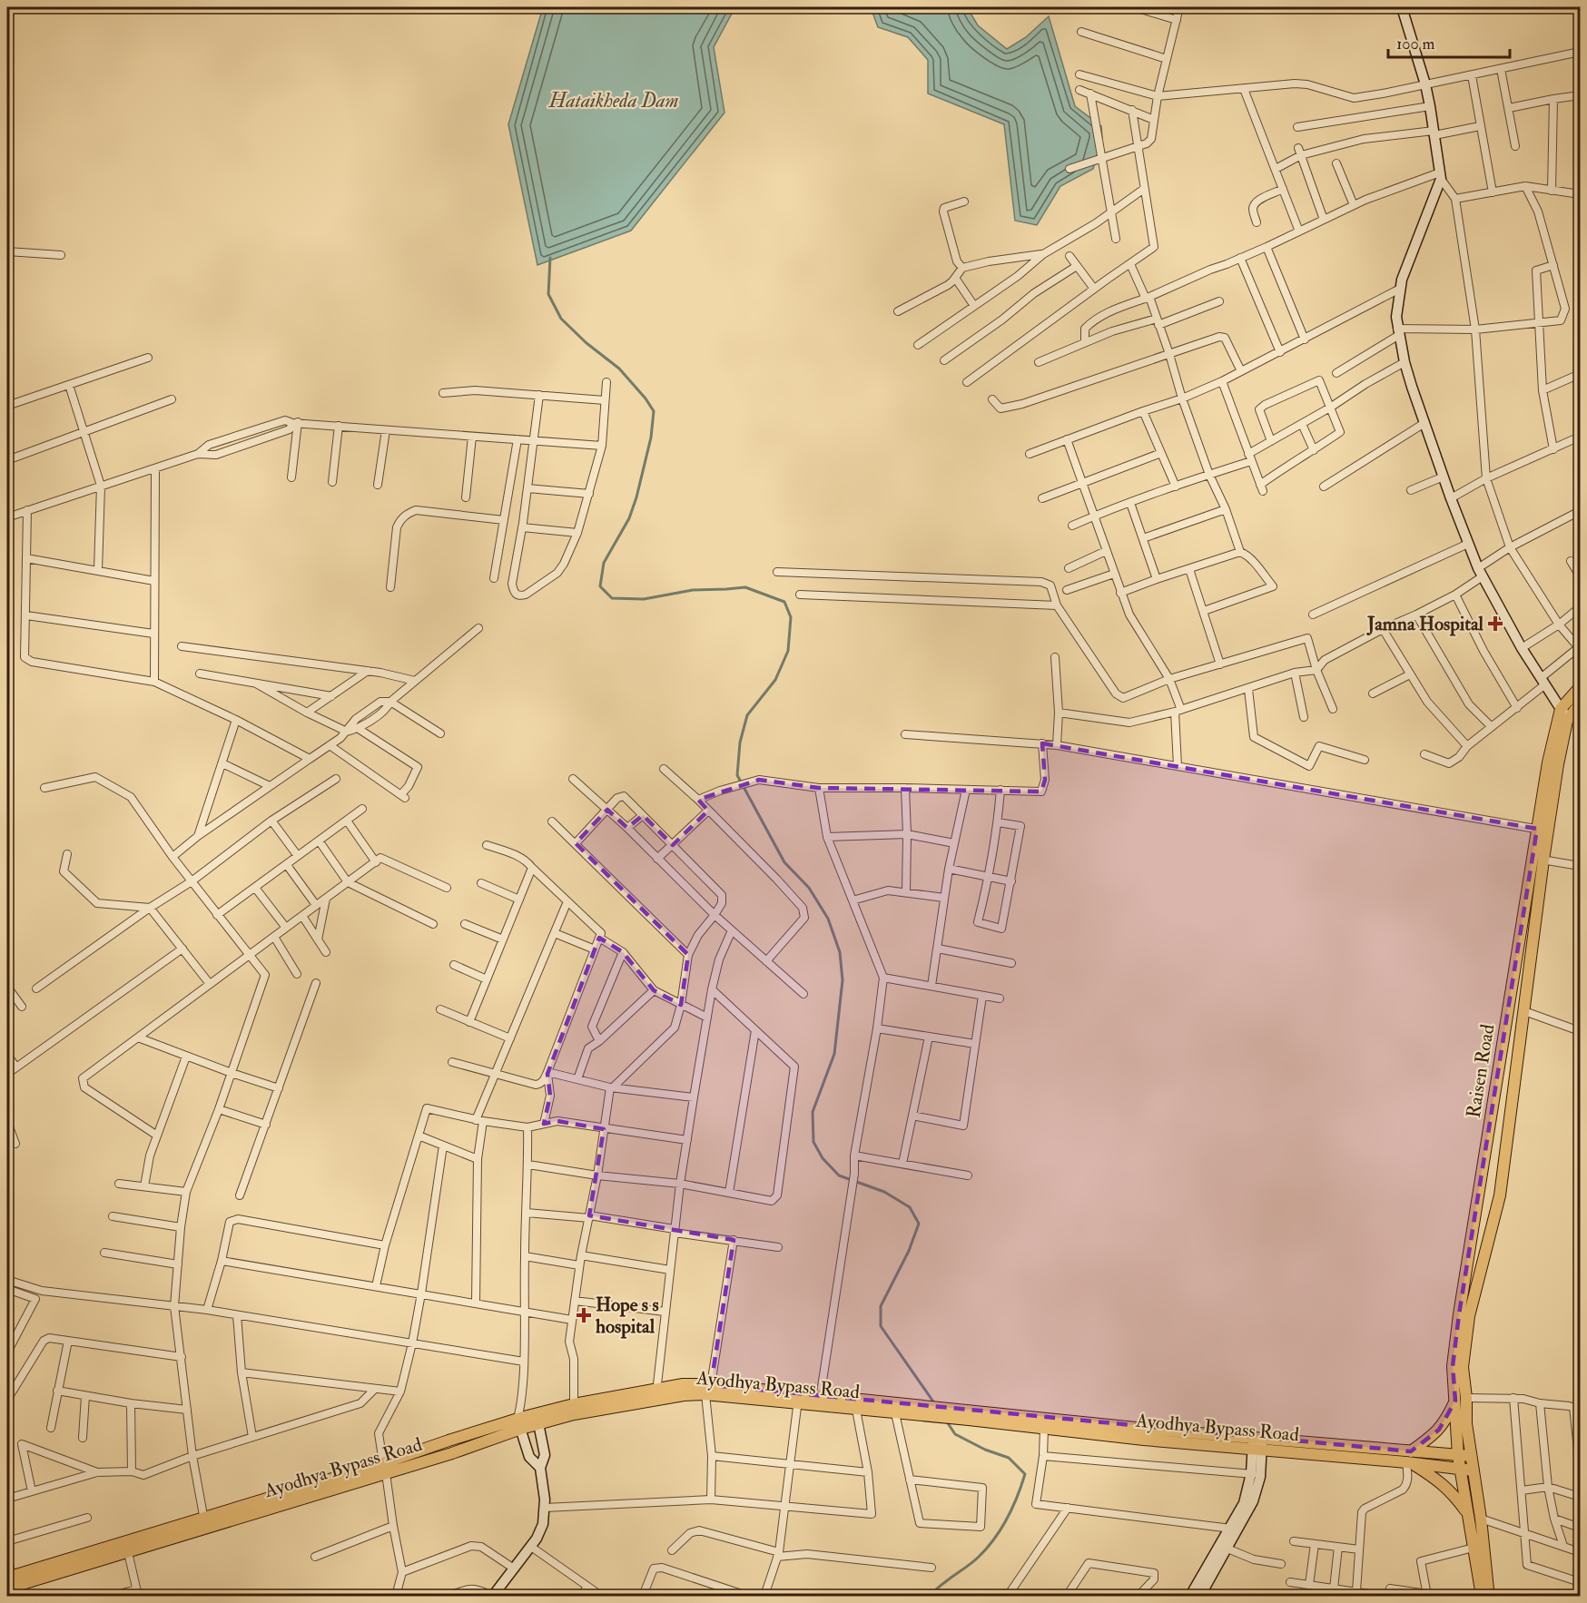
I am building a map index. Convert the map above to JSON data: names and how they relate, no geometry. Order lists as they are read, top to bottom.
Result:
{
  "streets": {
    "main road": ["Raisen Road", "Ayodhya Bypass Road"]
  },
  "crossings": [
    ["Raisen Road", "Ayodhya Bypass Road"]
  ],
  "water": ["Hataikheda Dam"],
  "places": {
    "health": ["Jamna Hospital", "Hope s s hospital"]
  },
  "scale_bar": "100 m"
}
